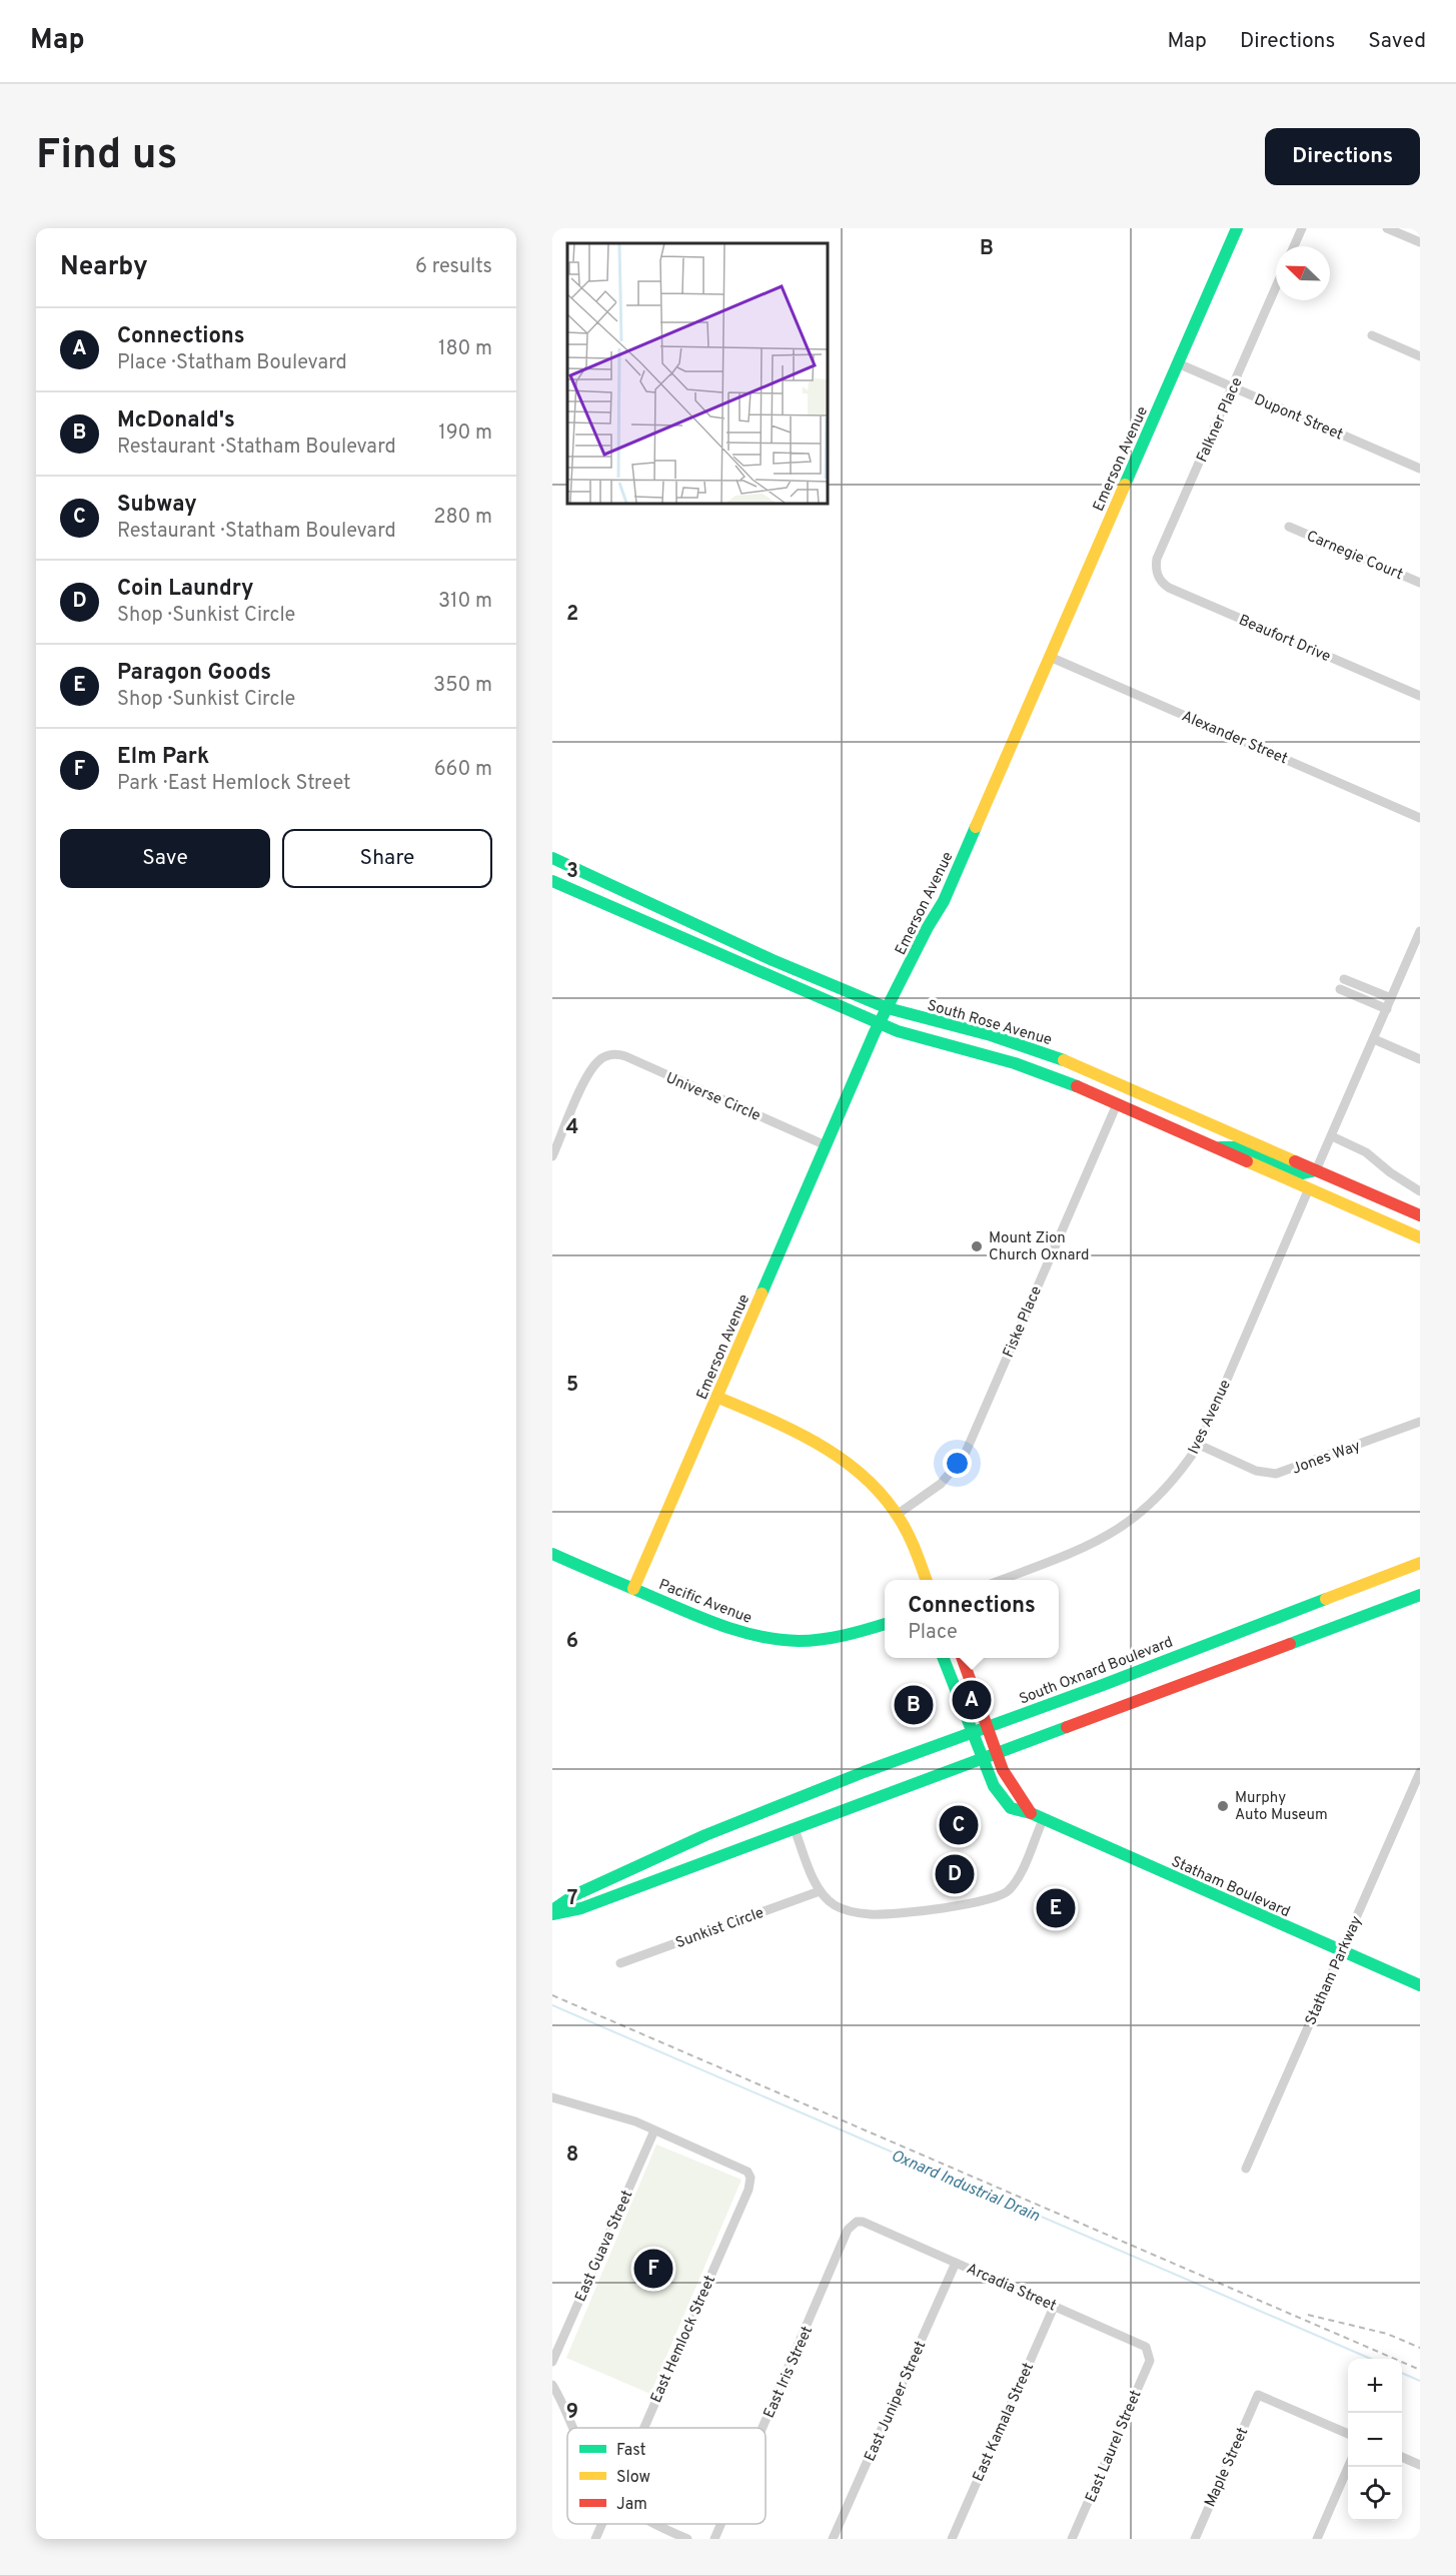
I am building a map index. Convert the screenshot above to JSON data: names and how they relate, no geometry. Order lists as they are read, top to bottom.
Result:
{
  "streets": {
    "main road": [
      "Emerson Avenue",
      "South Rose Avenue",
      "Pacific Avenue",
      "South Oxnard Boulevard",
      "Statham Boulevard"
    ],
    "street": [
      "Dupont Street",
      "Falkner Place",
      "Carnegie Court",
      "Beaufort Drive",
      "Alexander Street",
      "Universe Circle",
      "Fiske Place",
      "Ives Avenue",
      "Jones Way",
      "Sunkist Circle",
      "Statham Parkway",
      "East Guava Street",
      "Arcadia Street",
      "East Hemlock Street",
      "East Iris Street",
      "East Juniper Street",
      "East Kamala Street",
      "East Laurel Street",
      "Maple Street"
    ]
  },
  "crossings": [
    ["Dupont Street", "Falkner Place"],
    ["Dupont Street", "Emerson Avenue"],
    ["Falkner Place", "Beaufort Drive"],
    ["Emerson Avenue", "Alexander Street"],
    ["Emerson Avenue", "South Rose Avenue"],
    ["Emerson Avenue", "Universe Circle"],
    ["Emerson Avenue", "Pacific Avenue"],
    ["Ives Avenue", "Jones Way"],
    ["South Oxnard Boulevard", "Statham Boulevard"],
    ["Statham Boulevard", "Statham Parkway"],
    ["East Guava Street", "East Hemlock Street"],
    ["Arcadia Street", "East Iris Street"],
    ["Arcadia Street", "East Juniper Street"],
    ["Arcadia Street", "East Kamala Street"],
    ["Arcadia Street", "East Laurel Street"]
  ],
  "water": ["Oxnard Industrial Drain"],
  "places": ["Mount Zion Church Oxnard", "Murphy Auto Museum"],
  "legend": ["Fast", "Slow", "Jam"],
  "north": "top left",
  "page": {
    "header": "Map",
    "nav": ["Map", "Directions", "Saved"],
    "buttons": [
      "Directions",
      ["Save", "Share"]
    ],
    "title": "Find us",
    "heading": ["Nearby", "6 results"],
    "list": [
      {
        "mark": "A",
        "name": "Connections",
        "note": "Place · Statham Boulevard",
        "value": "180 m"
      },
      {
        "mark": "B",
        "name": "McDonald's",
        "note": "Restaurant · Statham Boulevard",
        "value": "190 m"
      },
      {
        "mark": "C",
        "name": "Subway",
        "note": "Restaurant · Statham Boulevard",
        "value": "280 m"
      },
      {
        "mark": "D",
        "name": "Coin Laundry",
        "note": "Shop · Sunkist Circle",
        "value": "310 m"
      },
      {
        "mark": "E",
        "name": "Paragon Goods",
        "note": "Shop · Sunkist Circle",
        "value": "350 m"
      },
      {
        "mark": "F",
        "name": "Elm Park",
        "note": "Park · East Hemlock Street",
        "value": "660 m"
      }
    ],
    "popup": ["Connections", "Place"],
    "pins": [
      "A",
      "B",
      "C",
      "D",
      "E",
      "F"
    ],
    "map_buttons": ["+", "−"]
  },
  "grid": {
    "columns": ["B"],
    "rows": [
      "2",
      "3",
      "4",
      "5",
      "6",
      "7",
      "8",
      "9"
    ]
  }
}
